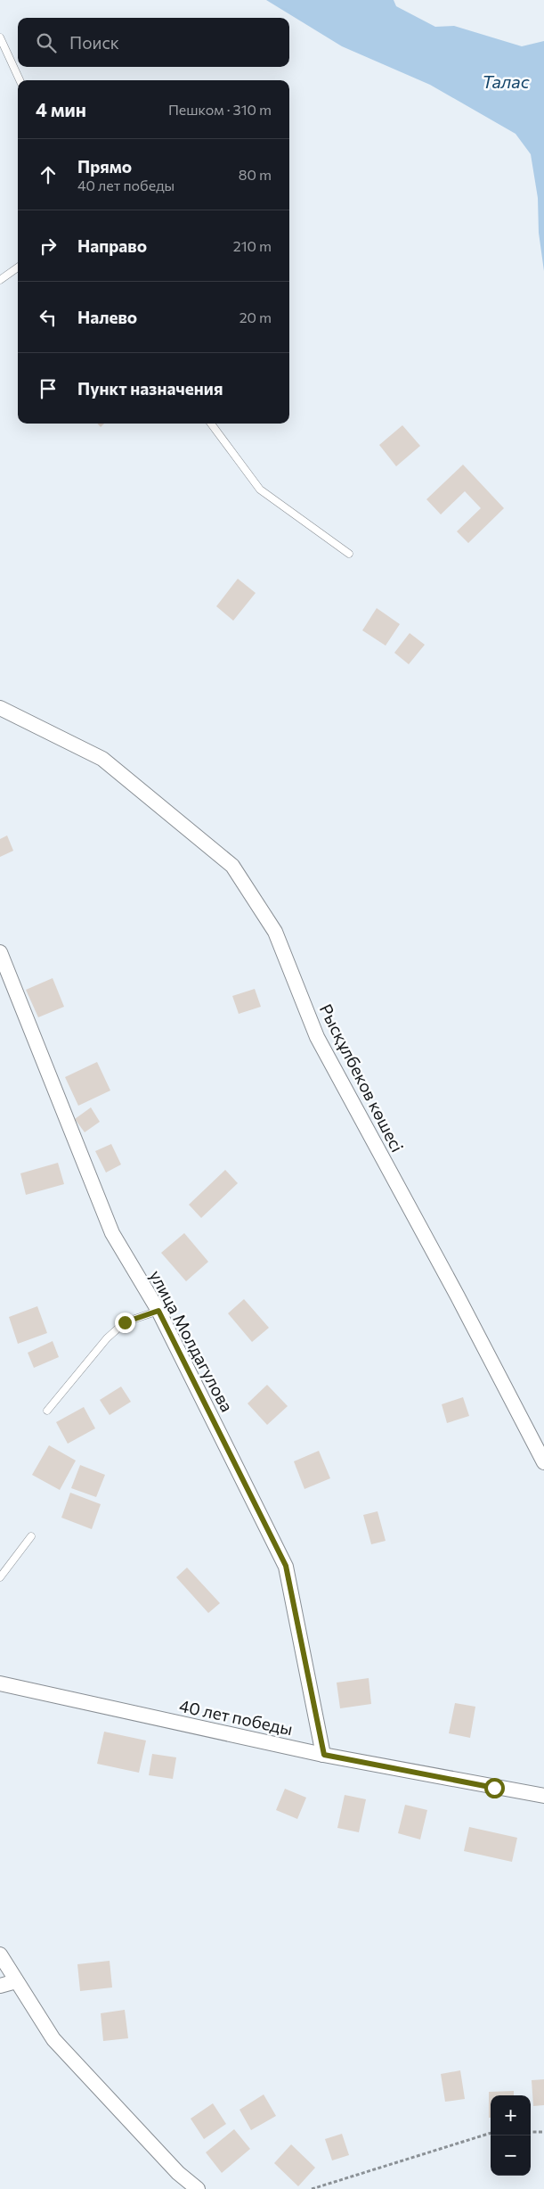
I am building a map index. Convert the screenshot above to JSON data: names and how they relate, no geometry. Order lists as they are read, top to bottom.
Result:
{
  "streets": {
    "street": ["Рысқұлбеков көшесі", "улица Молдагулова", "40 лет победы"]
  },
  "crossings": [
    ["улица Молдагулова", "40 лет победы"]
  ],
  "water": ["Талас"],
  "page": {
    "search": "Поиск",
    "heading": ["4 мин", "Пешком · 310 m"],
    "list": [
      ["Прямо", "40 лет победы", "80 m"],
      ["Направо", "210 m"],
      ["Налево", "20 m"],
      "Пункт назначения"
    ],
    "map_buttons": ["+", "−"]
  }
}
